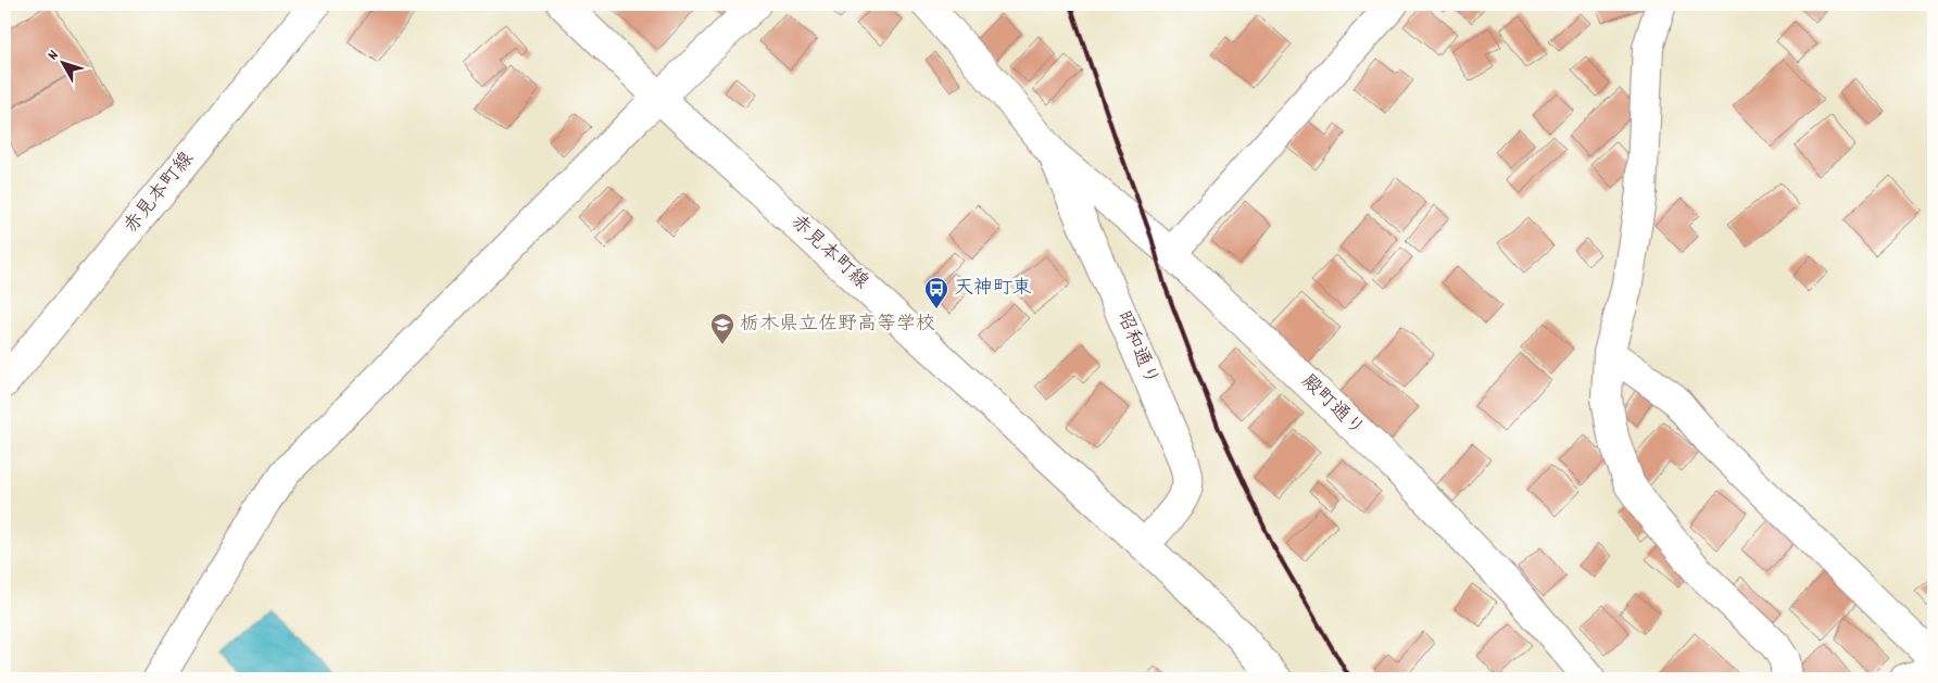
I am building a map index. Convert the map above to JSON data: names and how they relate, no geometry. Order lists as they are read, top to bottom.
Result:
{
  "streets": {
    "street": ["赤見本町線", "昭和通り", "殿町通り"]
  },
  "crossings": [
    ["赤見本町線", "昭和通り"],
    ["昭和通り", "殿町通り"]
  ],
  "places": {
    "bus stop": ["天神町東"],
    "school or university": ["栃木県立佐野高等学校"]
  },
  "north": "top left"
}
